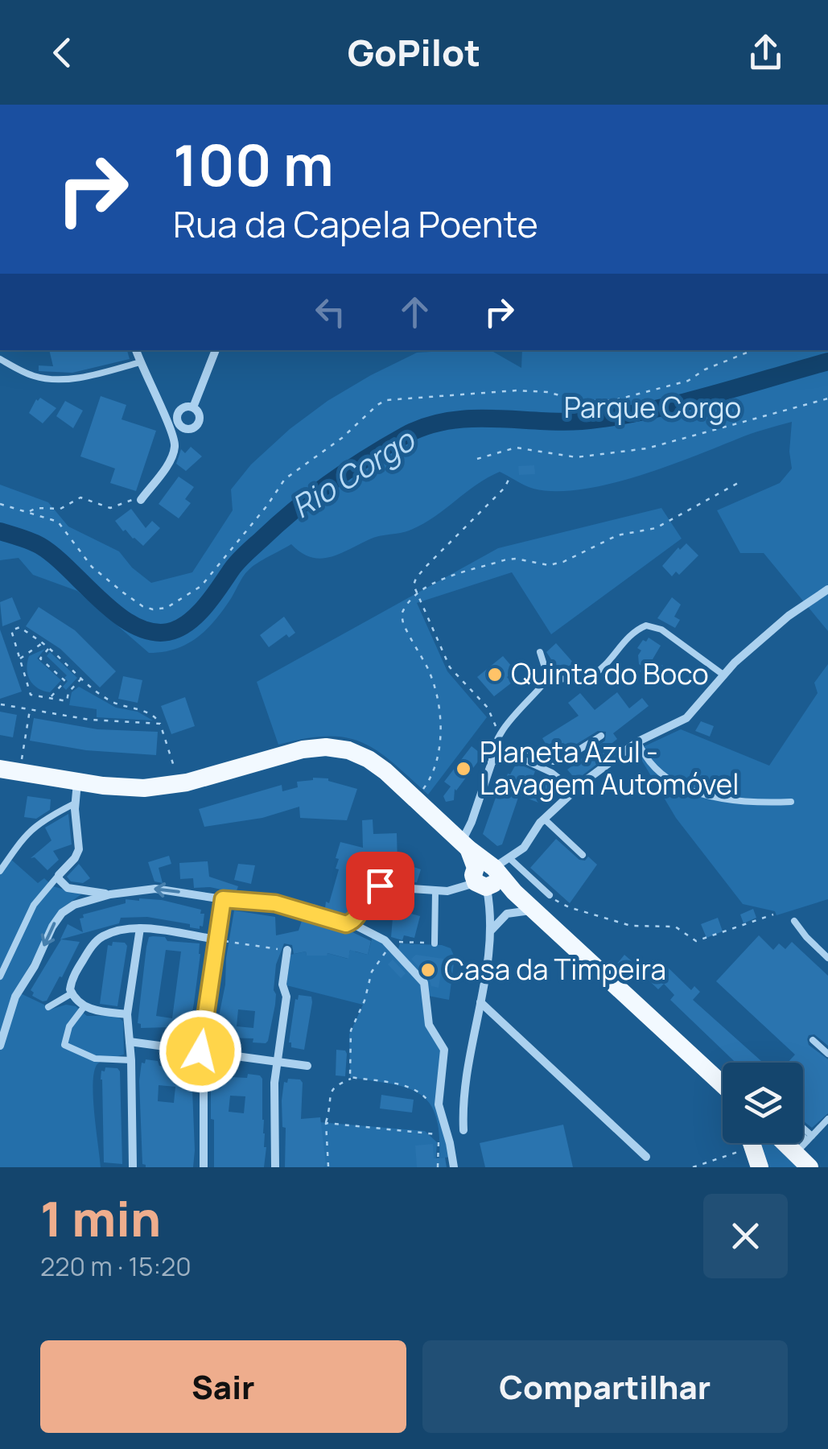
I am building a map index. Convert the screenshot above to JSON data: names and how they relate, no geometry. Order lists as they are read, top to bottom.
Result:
{
  "water": ["Rio Corgo"],
  "parks": ["Parque Corgo"],
  "places": ["Quinta do Boco", "Planeta Azul - Lavagem Automóvel", "Casa da Timpeira"],
  "page": {
    "header": "GoPilot",
    "turn": ["100 m", "Rua da Capela Poente"],
    "heading": ["1 min", "220 m · 15:20"],
    "buttons": ["Sair", "Compartilhar"]
  }
}
